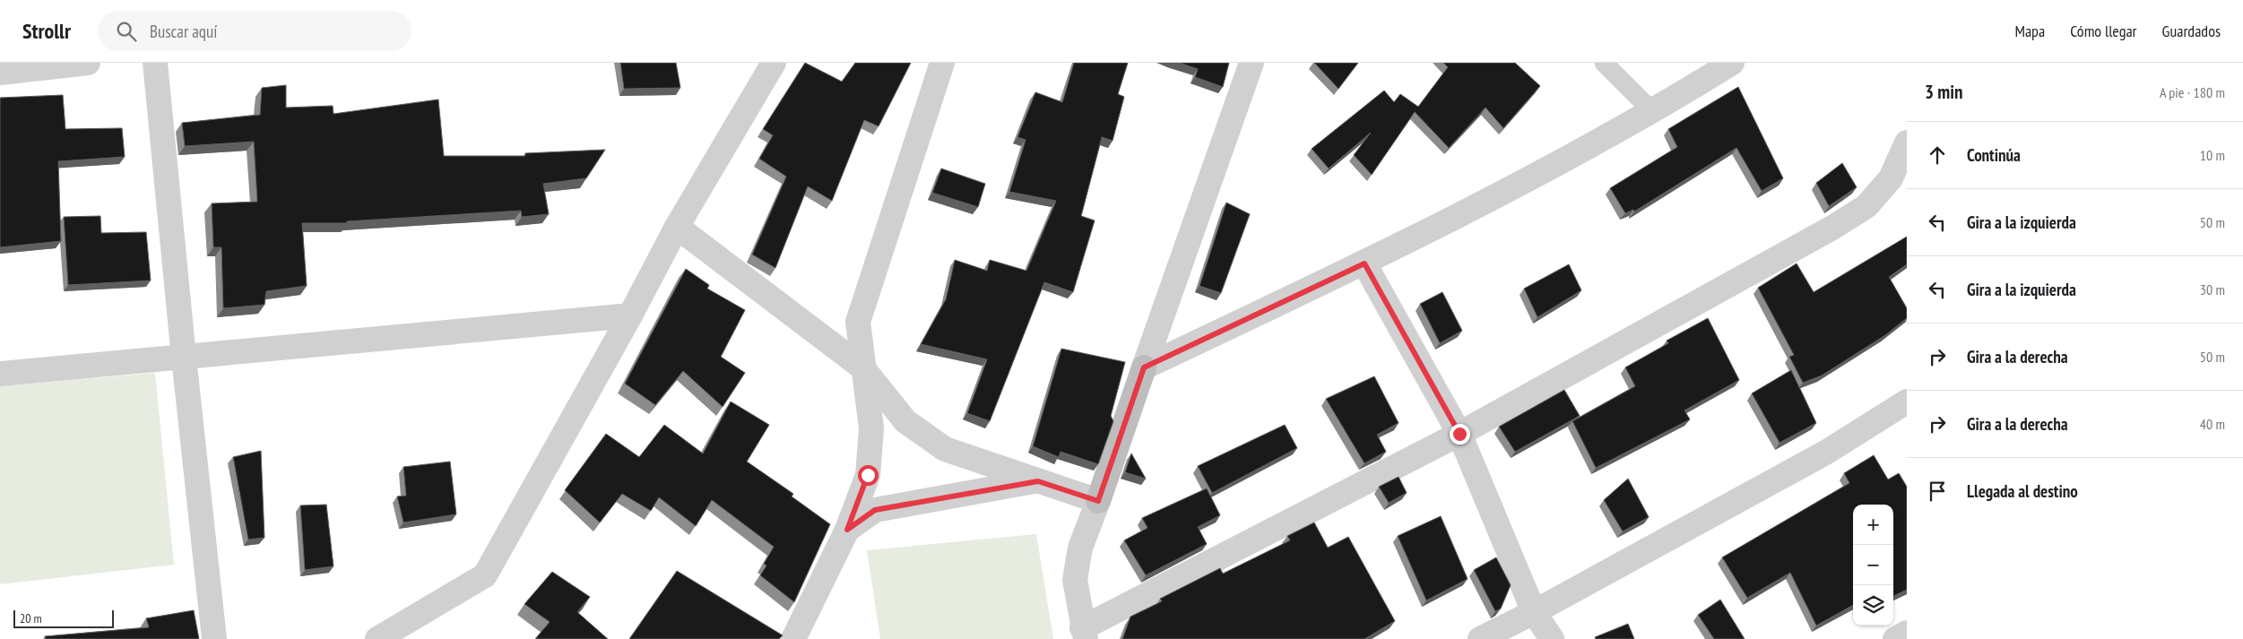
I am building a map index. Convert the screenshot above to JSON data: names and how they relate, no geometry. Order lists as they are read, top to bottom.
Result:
{
  "scale_bar": "20 m",
  "page": {
    "header": "Strollr",
    "search": "Buscar aquí",
    "nav": ["Mapa", "Cómo llegar", "Guardados"],
    "heading": ["3 min", "A pie · 180 m"],
    "list": [
      ["Continúa", "10 m"],
      ["Gira a la izquierda", "50 m"],
      ["Gira a la izquierda", "30 m"],
      ["Gira a la derecha", "50 m"],
      ["Gira a la derecha", "40 m"],
      "Llegada al destino"
    ],
    "map_buttons": ["+", "−"],
    "scale": "20 m"
  }
}
